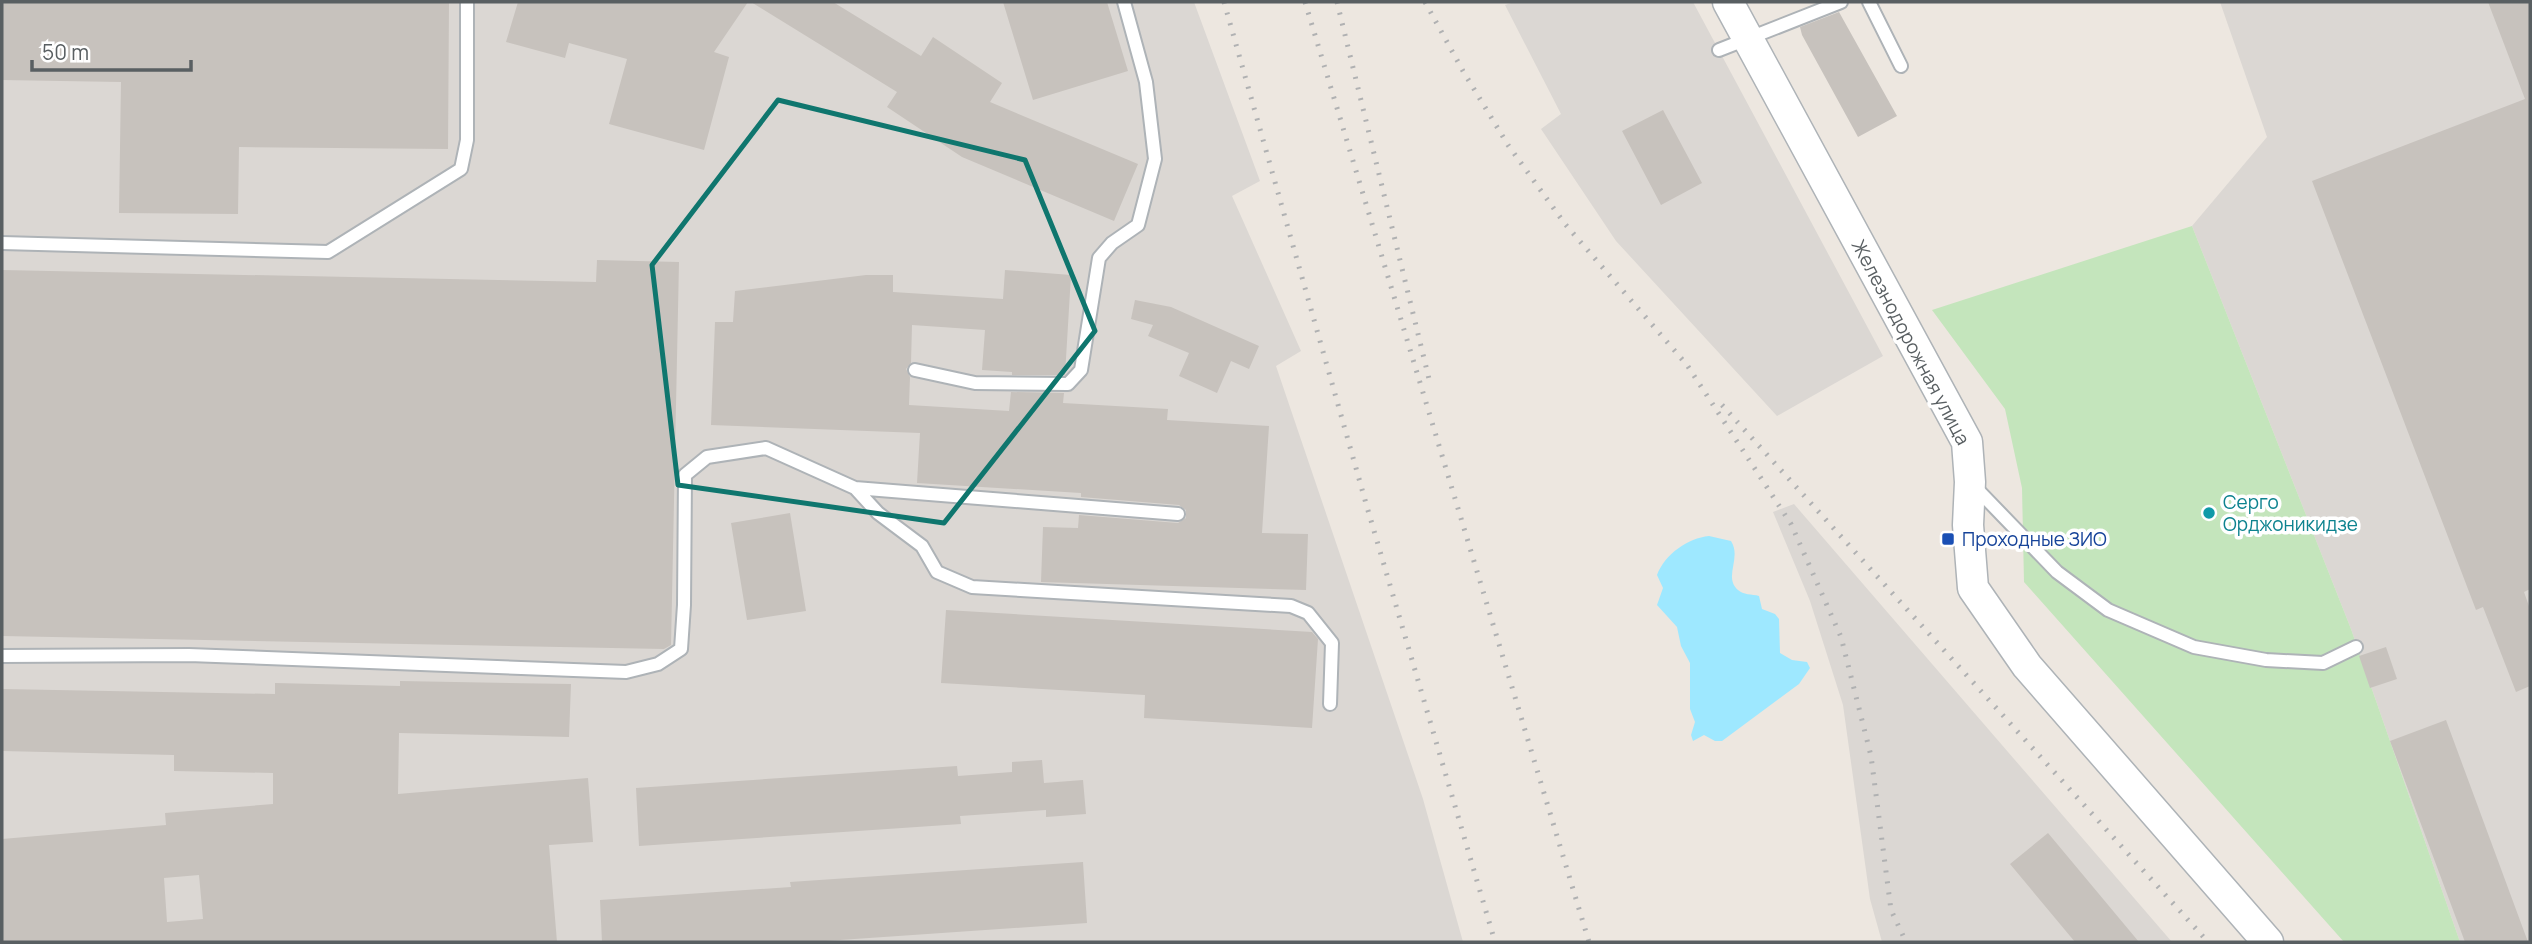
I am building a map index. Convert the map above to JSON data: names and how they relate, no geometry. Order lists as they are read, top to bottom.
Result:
{
  "streets": {
    "street": ["Железнодорожная улица"]
  },
  "places": {
    "other": ["Серго Орджоникидзе"],
    "transit": ["Проходные ЗИО"]
  },
  "scale_bar": "50 m"
}
